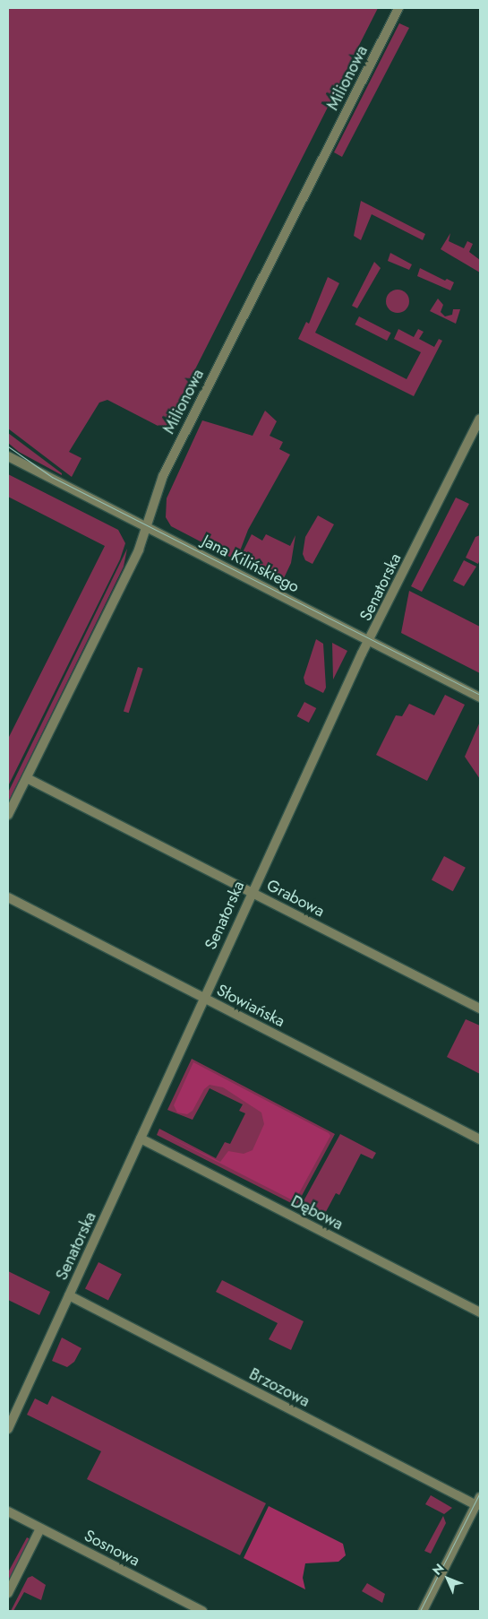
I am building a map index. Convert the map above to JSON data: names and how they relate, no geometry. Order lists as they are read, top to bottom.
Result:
{
  "streets": {
    "street": [
      "Milionowa",
      "Jana Kilińskiego",
      "Senatorska",
      "Grabowa",
      "Słowiańska",
      "Dębowa",
      "Brzozowa",
      "Sosnowa"
    ]
  },
  "crossings": [
    ["Milionowa", "Jana Kilińskiego"],
    ["Milionowa", "Grabowa"],
    ["Jana Kilińskiego", "Senatorska"],
    ["Senatorska", "Grabowa"],
    ["Senatorska", "Słowiańska"],
    ["Senatorska", "Dębowa"],
    ["Senatorska", "Brzozowa"]
  ],
  "north": "top left"
}
